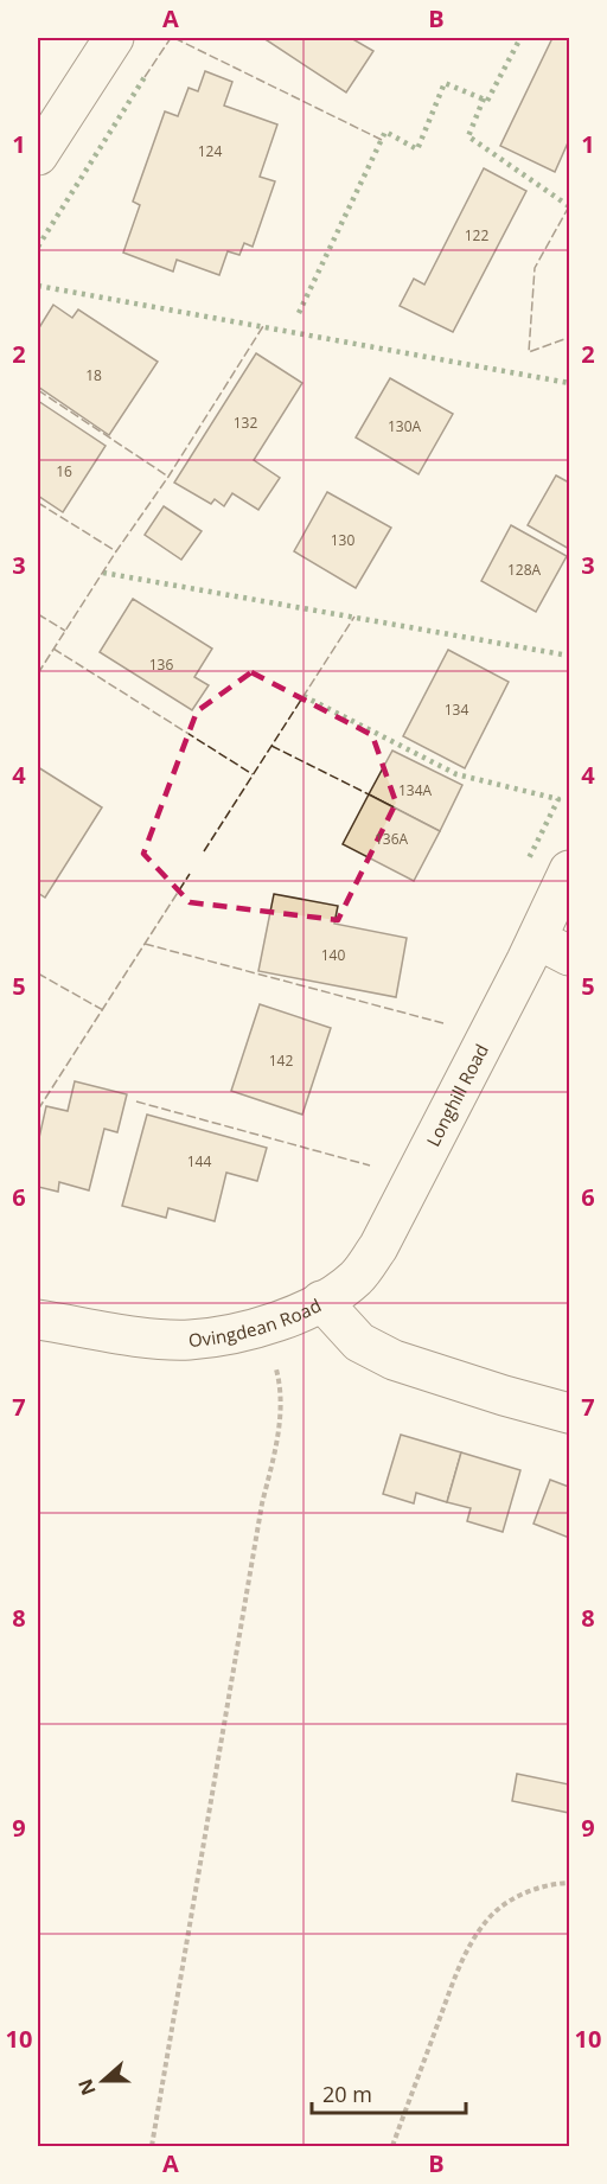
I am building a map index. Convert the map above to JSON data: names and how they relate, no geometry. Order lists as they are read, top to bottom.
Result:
{
  "streets": {
    "street": ["Longhill Road", "Ovingdean Road"]
  },
  "crossings": [
    ["Longhill Road", "Ovingdean Road"]
  ],
  "house_numbers": [
    "124",
    "122",
    "18",
    "132",
    "130A",
    "16",
    "130",
    "128A",
    "136",
    "134",
    "134A",
    "136A",
    "140",
    "142",
    "144"
  ],
  "scale_bar": "20 m",
  "north": "left",
  "grid": {
    "columns": ["A", "B"],
    "rows": [
      "1",
      "2",
      "3",
      "4",
      "5",
      "6",
      "7",
      "8",
      "9",
      "10"
    ]
  }
}
